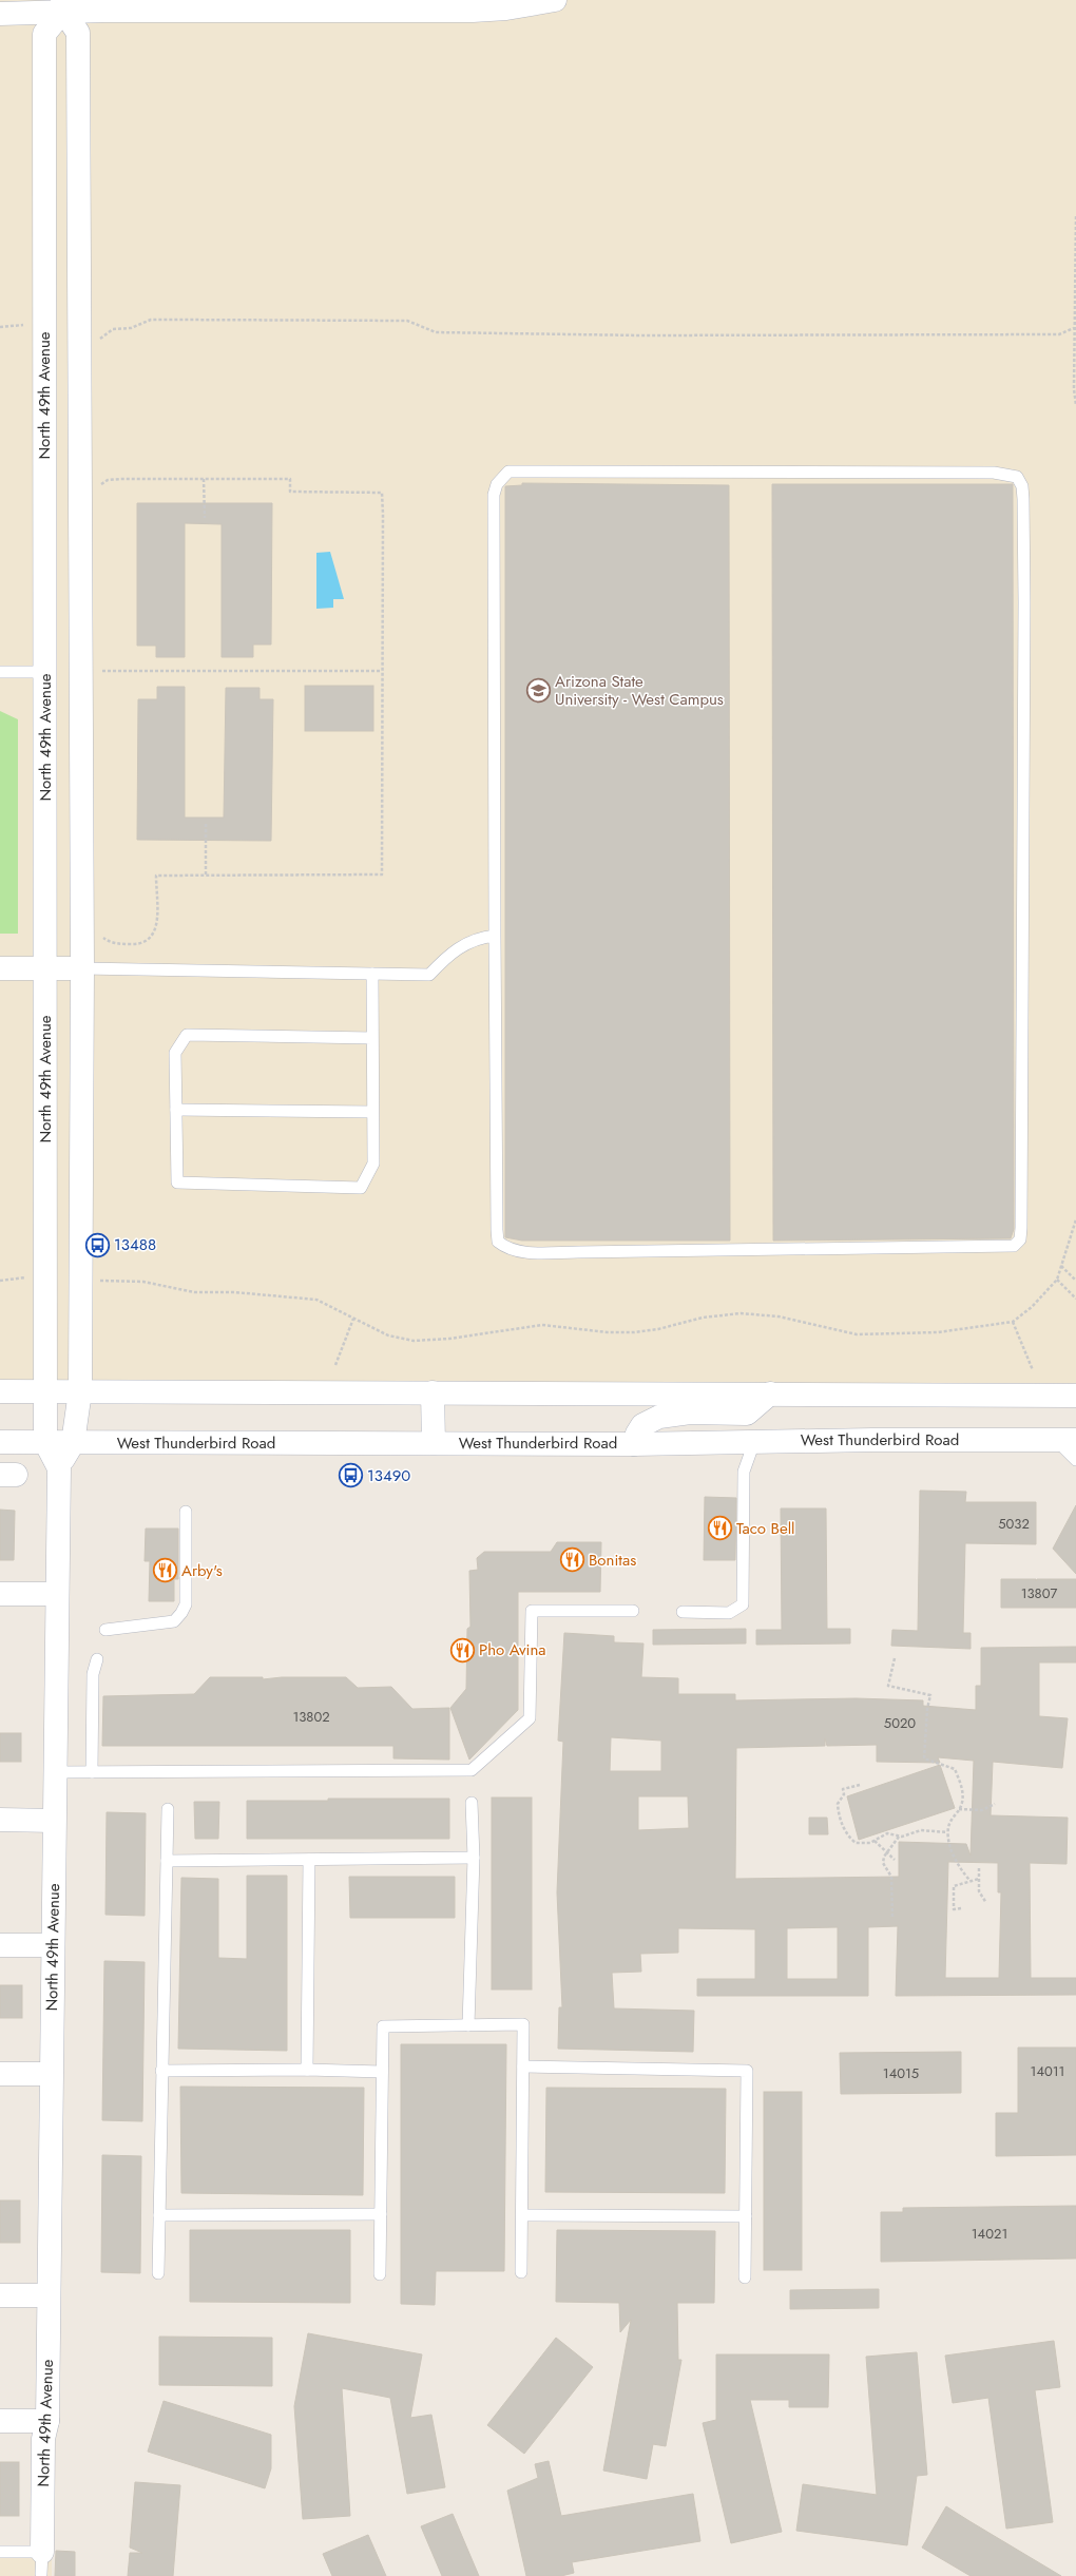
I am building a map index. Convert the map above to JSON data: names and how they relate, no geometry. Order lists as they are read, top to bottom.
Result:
{
  "streets": {
    "street": ["North 49th Avenue", "West Thunderbird Road"]
  },
  "crossings": [
    ["North 49th Avenue", "West Thunderbird Road"]
  ],
  "places": {
    "school or university": ["Arizona State University - West Campus"],
    "bus stop": ["13488", "13490"],
    "restaurant": [
      "Taco Bell",
      "Bonitas",
      "Arby's",
      "Pho Avina"
    ]
  },
  "house_numbers": [
    "5032",
    "13807",
    "13802",
    "5020",
    "14011",
    "14015",
    "14021"
  ]
}
